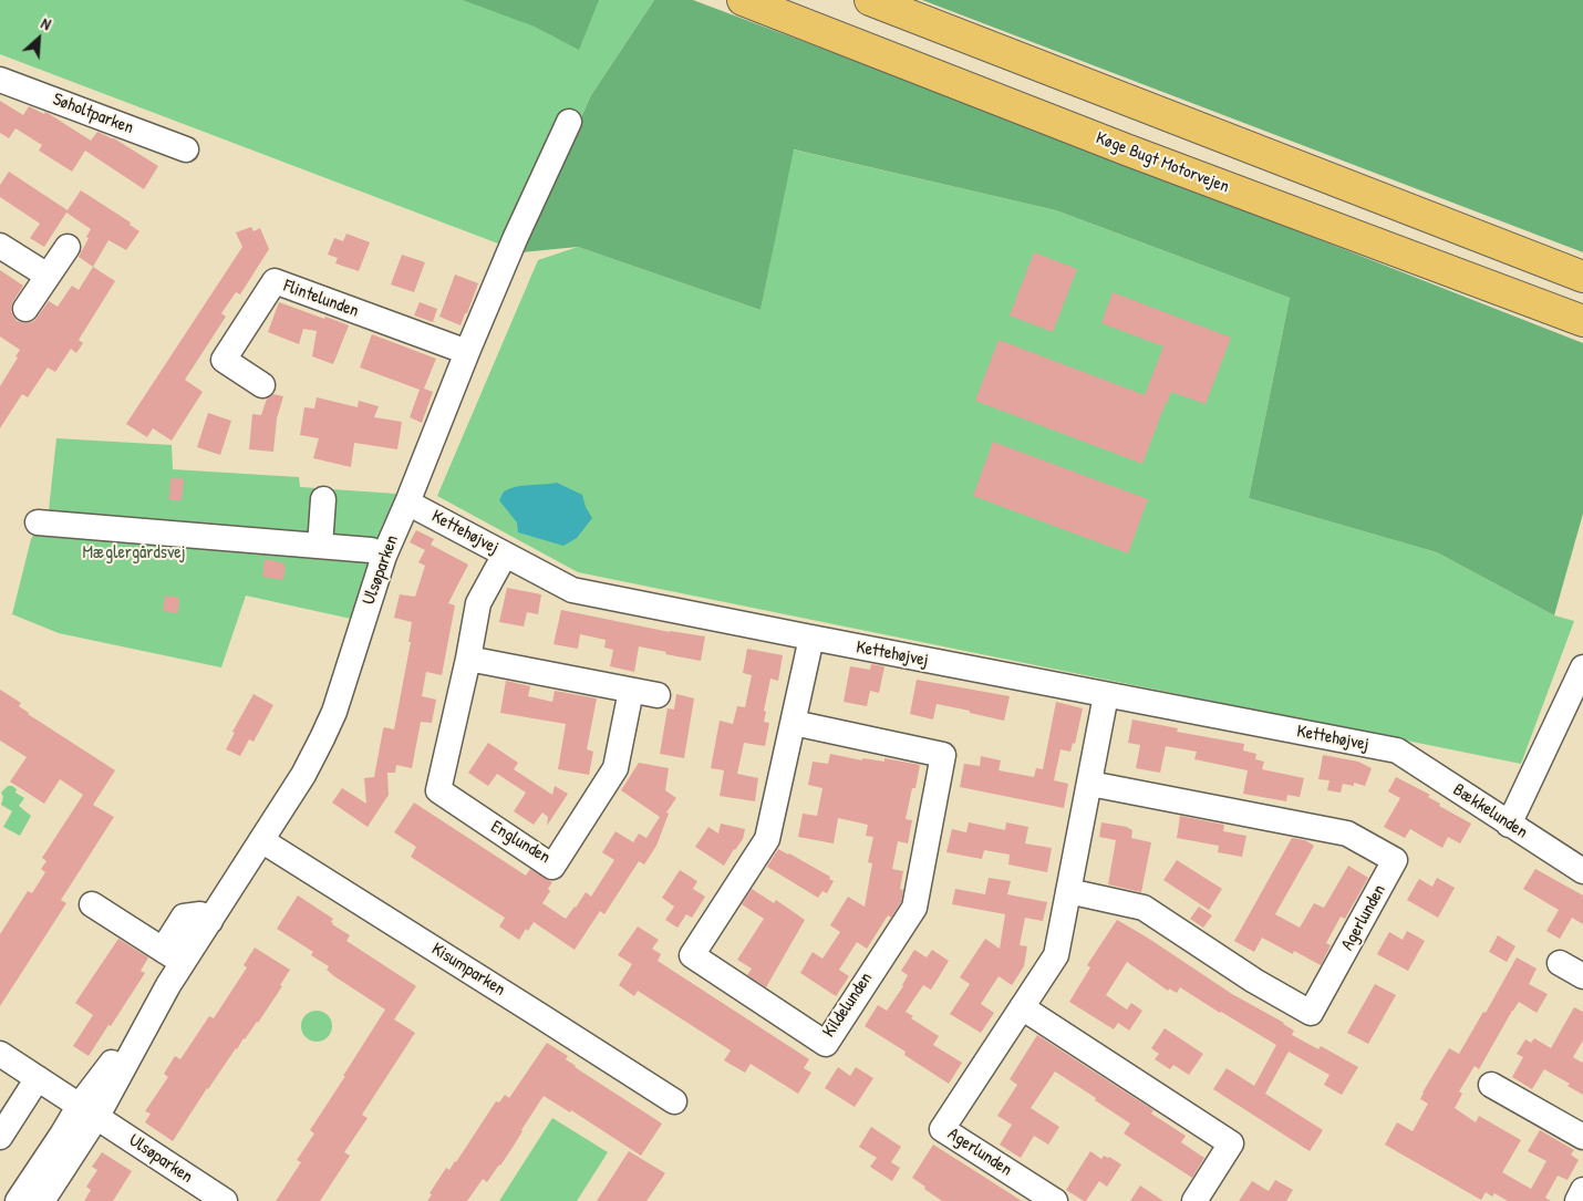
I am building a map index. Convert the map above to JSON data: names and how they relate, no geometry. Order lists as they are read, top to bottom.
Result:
{
  "streets": {
    "highway": ["Køge Bugt Motorvejen"],
    "street": [
      "Søholtparken",
      "Flintelunden",
      "Kettehøjvej",
      "Ulsøparken",
      "Bækkelunden",
      "Englunden",
      "Agerlunden",
      "Kisumparken",
      "Kildelunden"
    ]
  },
  "crossings": [
    ["Flintelunden", "Ulsøparken"],
    ["Kettehøjvej", "Ulsøparken"],
    ["Kettehøjvej", "Bækkelunden"],
    ["Kettehøjvej", "Englunden"],
    ["Kettehøjvej", "Agerlunden"],
    ["Kettehøjvej", "Kildelunden"],
    ["Ulsøparken", "Kisumparken"]
  ],
  "parks": ["Mæglergårdsvej"],
  "north": "top right"
}
